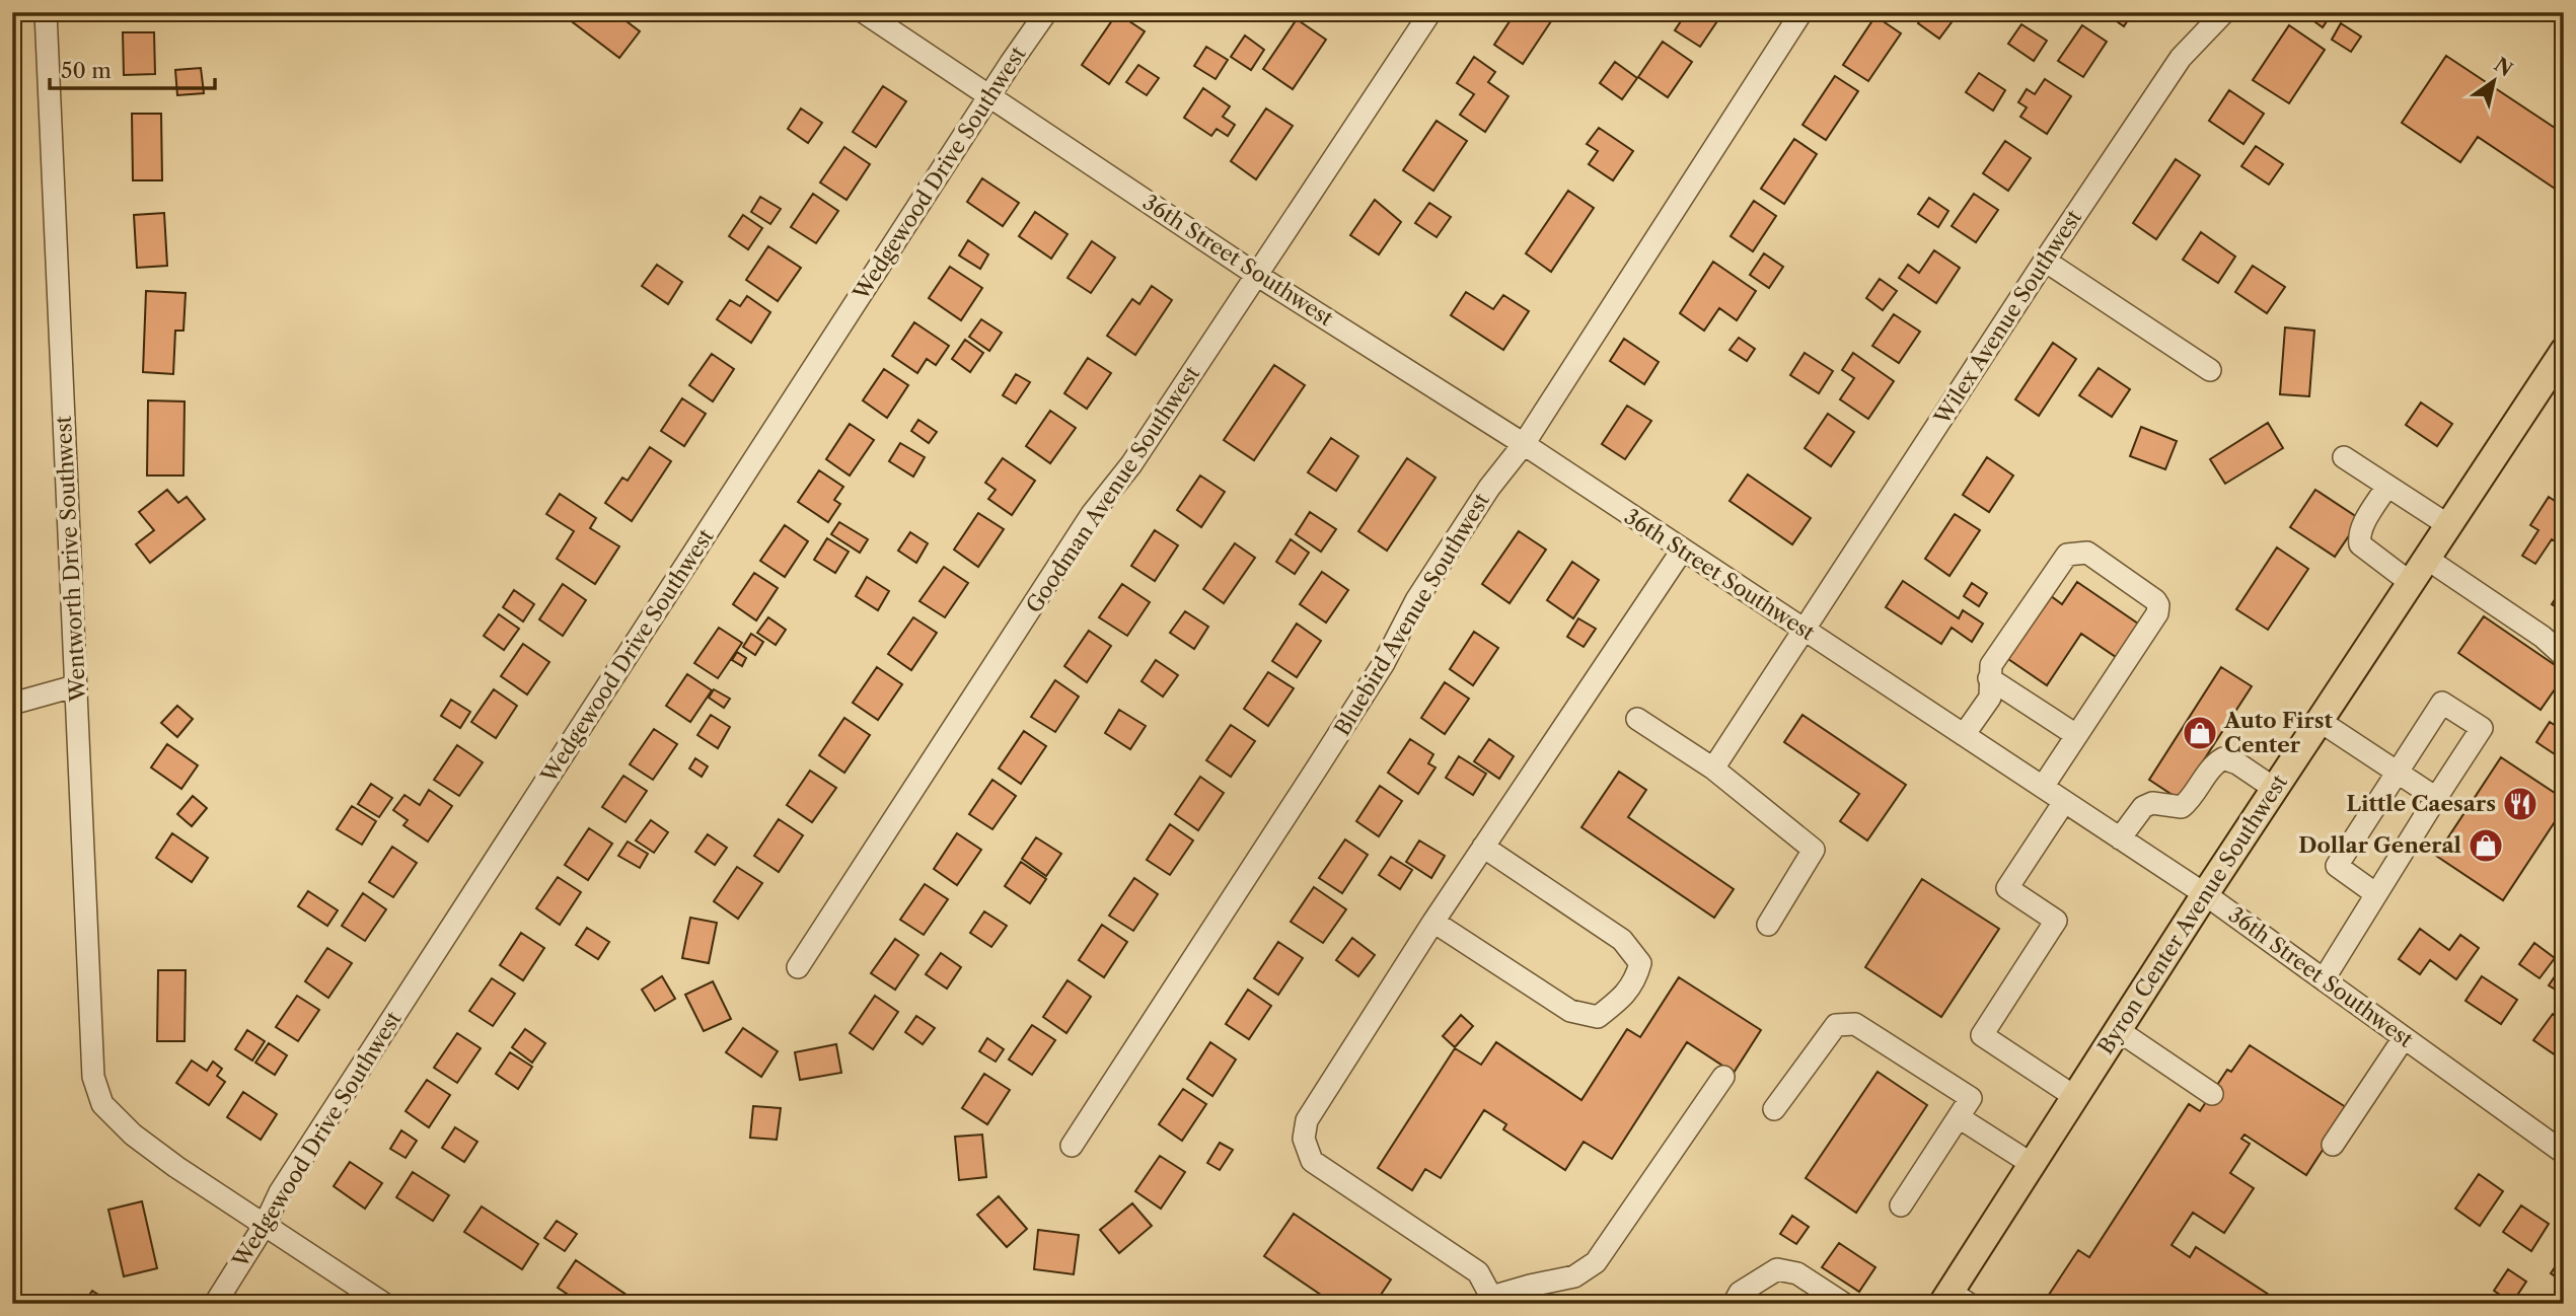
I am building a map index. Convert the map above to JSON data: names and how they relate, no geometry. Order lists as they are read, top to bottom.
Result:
{
  "streets": {
    "main road": ["Byron Center Avenue Southwest"],
    "street": [
      "Wedgewood Drive Southwest",
      "36th Street Southwest",
      "Wilex Avenue Southwest",
      "Goodman Avenue Southwest",
      "Wentworth Drive Southwest",
      "Bluebird Avenue Southwest"
    ]
  },
  "crossings": [
    ["Wedgewood Drive Southwest", "36th Street Southwest"],
    ["Wedgewood Drive Southwest", "Wentworth Drive Southwest"],
    ["36th Street Southwest", "Wilex Avenue Southwest"],
    ["36th Street Southwest", "Goodman Avenue Southwest"],
    ["36th Street Southwest", "Bluebird Avenue Southwest"],
    ["36th Street Southwest", "Byron Center Avenue Southwest"]
  ],
  "places": {
    "shop": ["Auto First Center", "Dollar General"],
    "restaurant": ["Little Caesars"]
  },
  "scale_bar": "50 m",
  "north": "top right"
}
